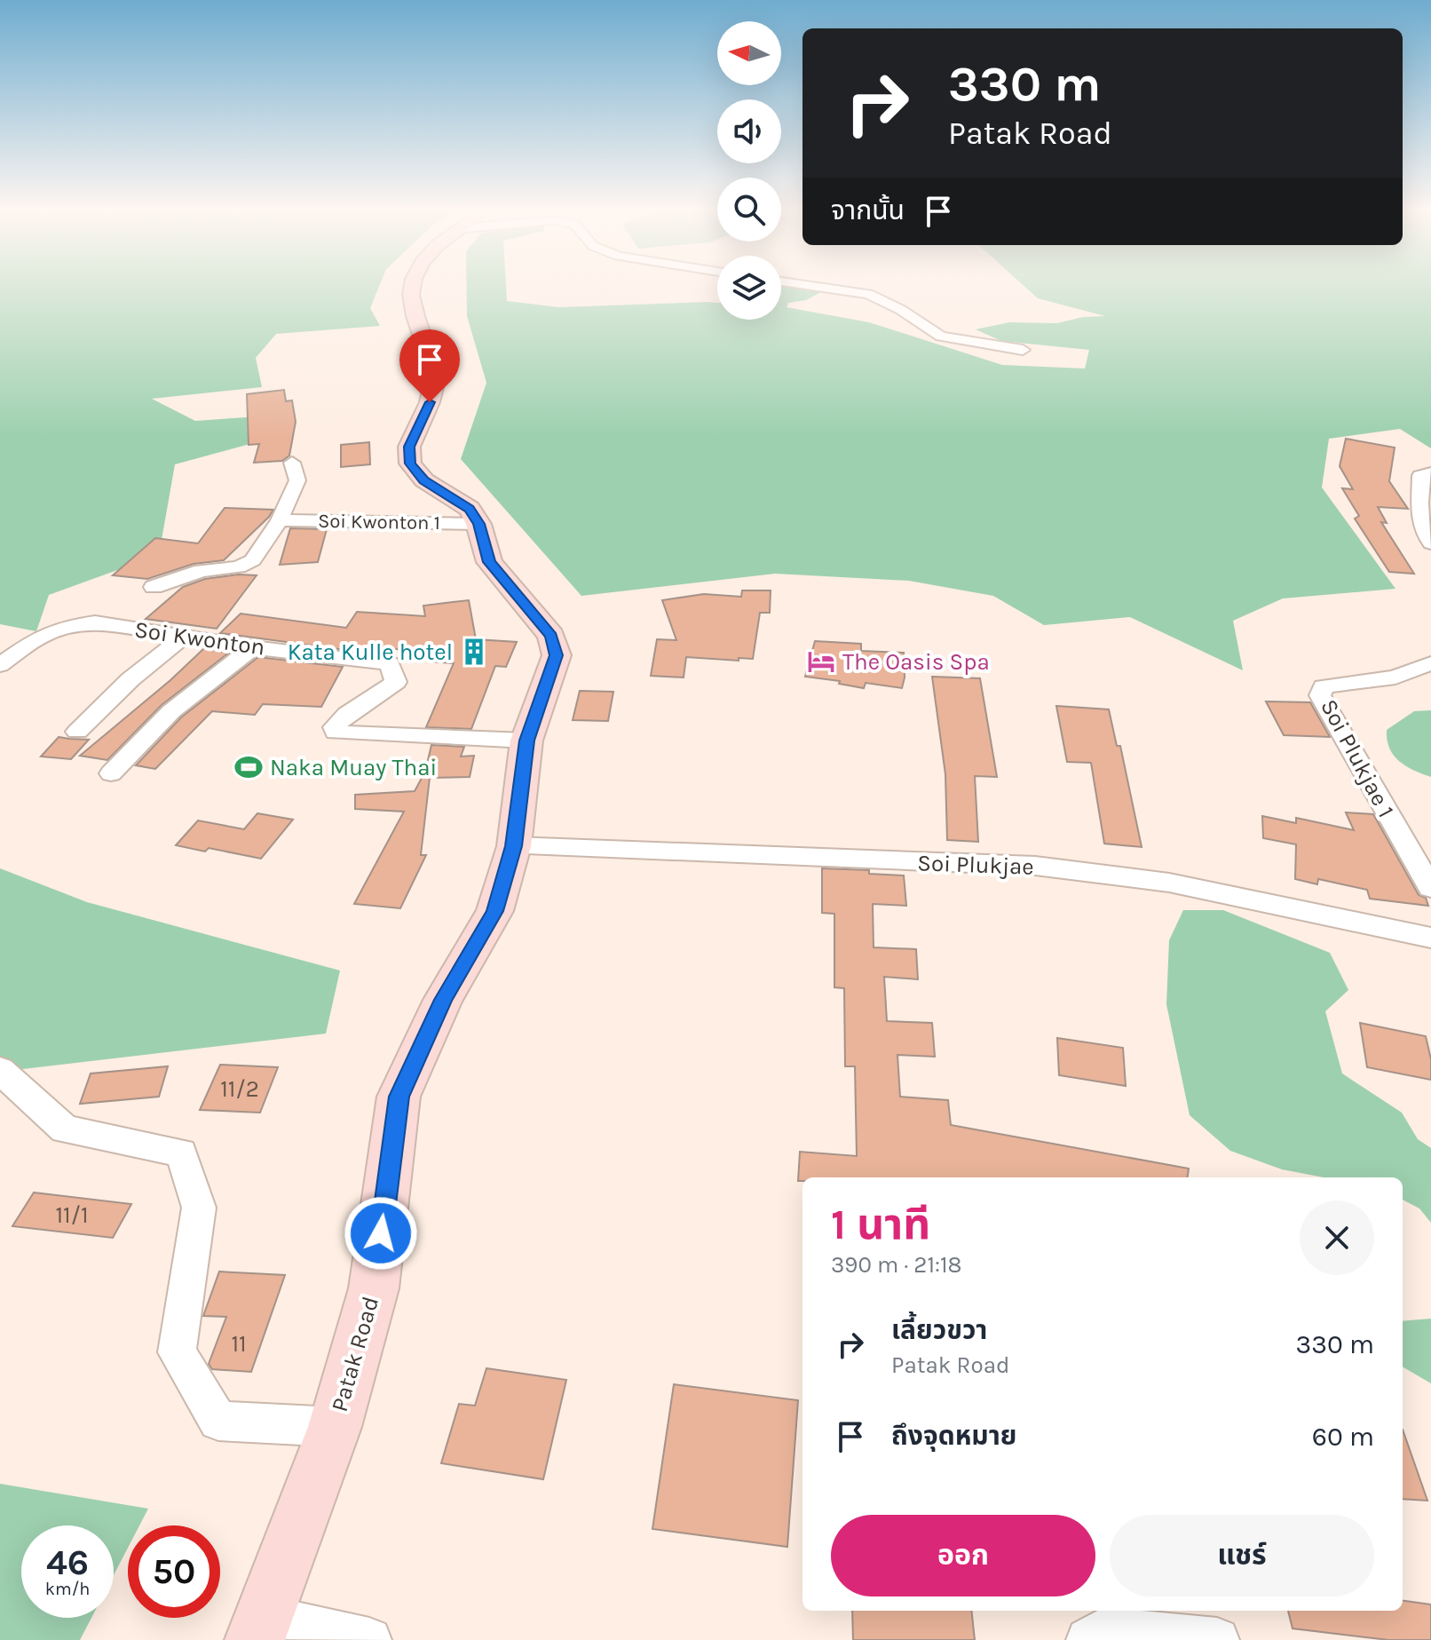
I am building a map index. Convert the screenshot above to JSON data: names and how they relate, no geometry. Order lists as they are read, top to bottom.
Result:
{
  "streets": {
    "main road": ["Patak Road"],
    "street": [
      "Soi Kwonton 1",
      "Soi Kwonton",
      "Soi Plukjae 1",
      "Soi Plukjae"
    ]
  },
  "crossings": [
    ["Soi Kwonton 1", "Patak Road"],
    ["Soi Kwonton", "Patak Road"],
    ["Soi Plukjae", "Patak Road"]
  ],
  "places": {
    "building": ["Kata Kulle hotel"],
    "hotel": ["The Oasis Spa"],
    "sports": ["Naka Muay Thai"]
  },
  "house_numbers": ["11/2", "11/1", "11"],
  "north": "left",
  "page": {
    "turn": ["330 m", "Patak Road"],
    "then": "จากนั้น",
    "heading": ["1 นาที", "390 m · 21:18"],
    "list": [
      {
        "name": "เลี้ยวขวา",
        "note": "Patak Road",
        "value": "330 m"
      },
      {
        "name": "ถึงจุดหมาย",
        "value": "60 m"
      }
    ],
    "buttons": ["ออก", "แชร์"],
    "speed": "46 km/h",
    "limit": "50"
  }
}
